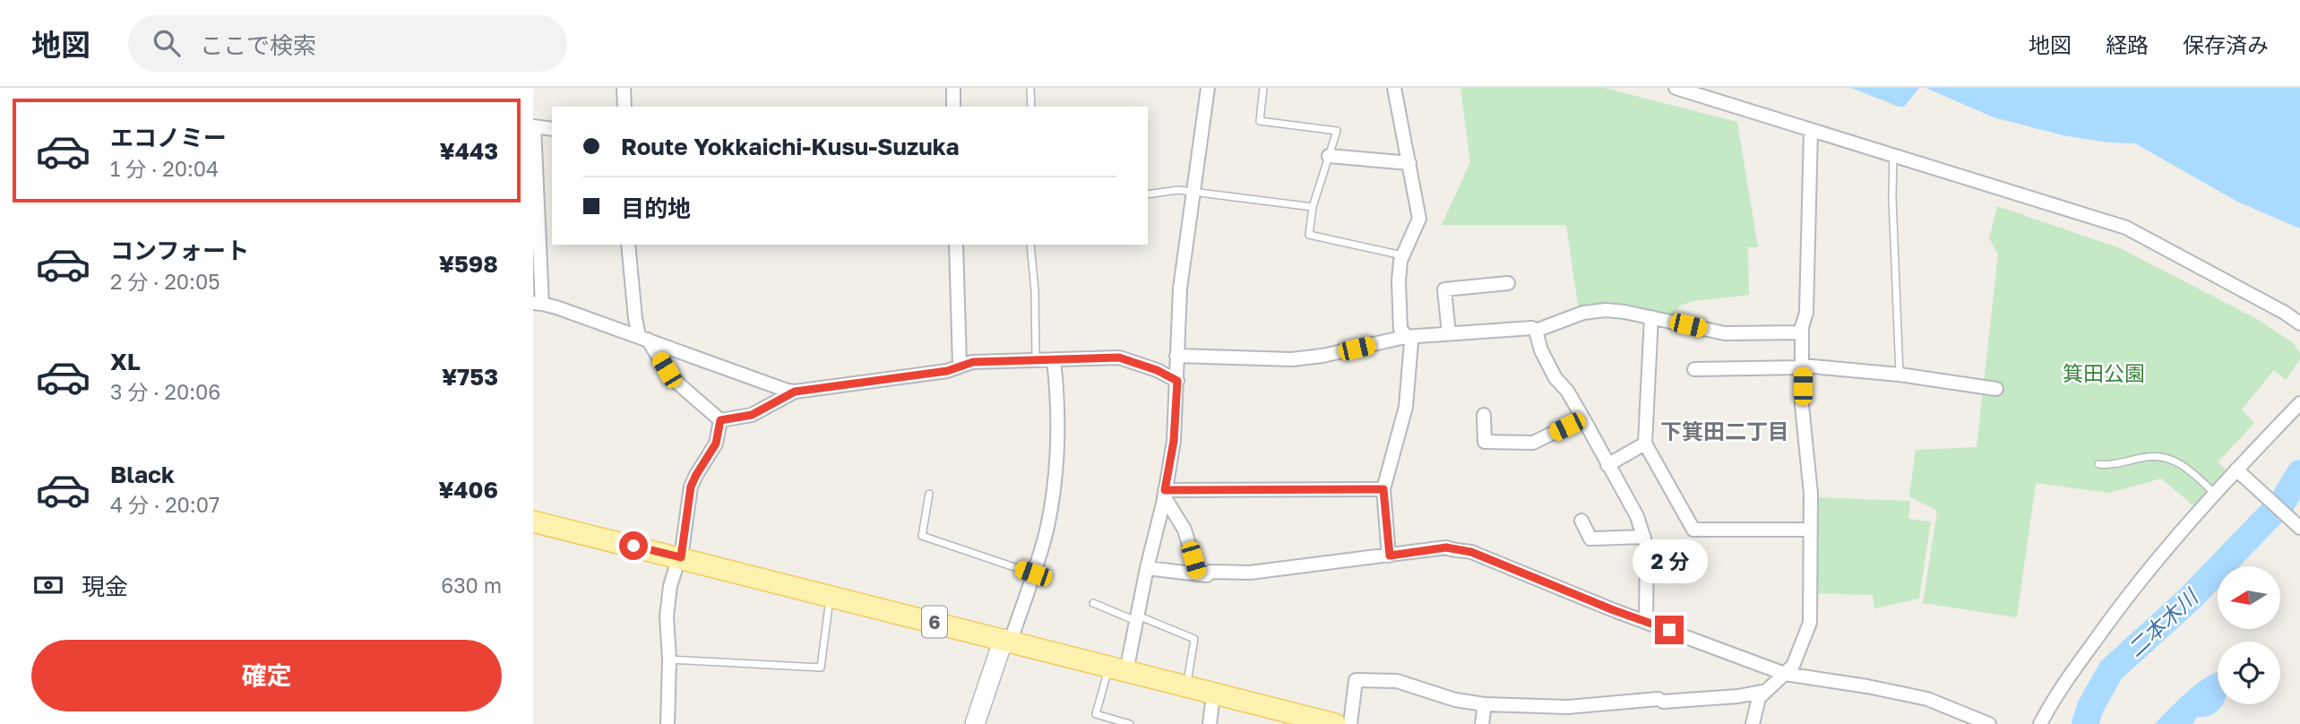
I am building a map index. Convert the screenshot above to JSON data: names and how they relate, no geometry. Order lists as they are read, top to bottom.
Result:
{
  "streets": {
    "main road": ["6"]
  },
  "districts": ["下箕田二丁目"],
  "water": ["二本木川"],
  "parks": ["箕田公園"],
  "north": "left",
  "page": {
    "header": "地図",
    "search": "ここで検索",
    "nav": ["地図", "経路", "保存済み"],
    "list": [
      {
        "name": "エコノミー",
        "note": "1 分 · 20:04",
        "value": "¥443"
      },
      {
        "name": "コンフォート",
        "note": "2 分 · 20:05",
        "value": "¥598"
      },
      {
        "name": "XL",
        "note": "3 分 · 20:06",
        "value": "¥753"
      },
      {
        "name": "Black",
        "note": "4 分 · 20:07",
        "value": "¥406"
      }
    ],
    "banner": ["Route Yokkaichi-Kusu-Suzuka", "目的地"],
    "bubble": "2 分",
    "pay": ["現金", "630 m"],
    "buttons": "確定"
  }
}
